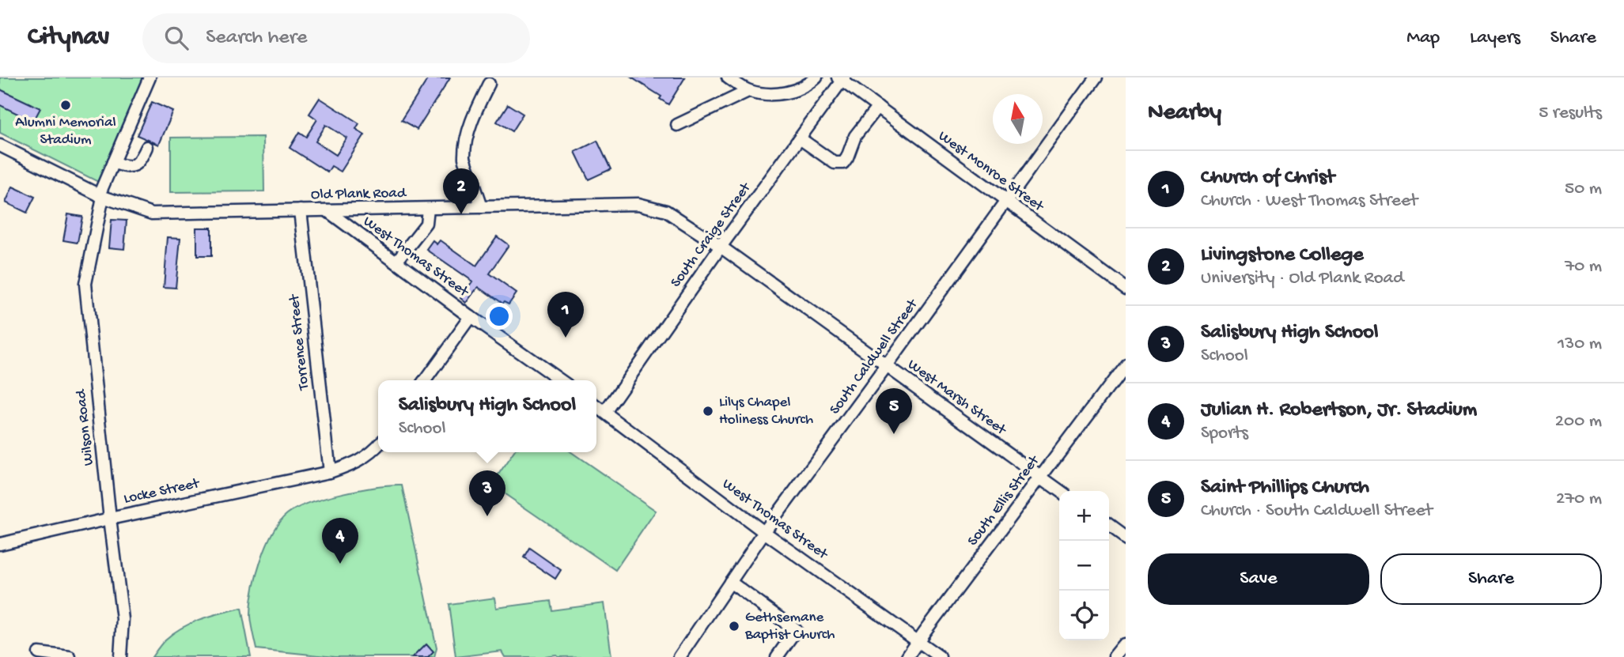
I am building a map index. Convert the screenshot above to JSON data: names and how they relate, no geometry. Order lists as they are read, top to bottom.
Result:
{
  "streets": {
    "street": [
      "West Monroe Street",
      "Old Plank Road",
      "South Craige Street",
      "West Thomas Street",
      "Torrence Street",
      "South Caldwell Street",
      "West Marsh Street",
      "Wilson Road",
      "Locke Street",
      "South Ellis Street"
    ]
  },
  "crossings": [
    ["West Monroe Street", "South Craige Street"],
    ["West Monroe Street", "South Caldwell Street"],
    ["Old Plank Road", "South Craige Street"],
    ["Old Plank Road", "West Thomas Street"],
    ["Old Plank Road", "Torrence Street"],
    ["Old Plank Road", "West Marsh Street"],
    ["Old Plank Road", "Wilson Road"],
    ["South Craige Street", "West Thomas Street"],
    ["South Craige Street", "West Marsh Street"],
    ["West Thomas Street", "South Caldwell Street"],
    ["West Thomas Street", "South Ellis Street"],
    ["Torrence Street", "Locke Street"],
    ["South Caldwell Street", "West Marsh Street"],
    ["West Marsh Street", "South Ellis Street"],
    ["Wilson Road", "Locke Street"]
  ],
  "places": ["Alumni Memorial Stadium", "Lilys Chapel Holiness Church", "Gethsemane Baptist Church"],
  "north": "top",
  "page": {
    "header": "Citynav",
    "search": "Search here",
    "nav": ["Map", "Layers", "Share"],
    "heading": ["Nearby", "5 results"],
    "list": [
      {
        "mark": "1",
        "name": "Church of Christ",
        "note": "Church · West Thomas Street",
        "value": "50 m"
      },
      {
        "mark": "2",
        "name": "Livingstone College",
        "note": "University · Old Plank Road",
        "value": "70 m"
      },
      {
        "mark": "3",
        "name": "Salisbury High School",
        "note": "School",
        "value": "130 m"
      },
      {
        "mark": "4",
        "name": "Julian H. Robertson, Jr. Stadium",
        "note": "Sports",
        "value": "200 m"
      },
      {
        "mark": "5",
        "name": "Saint Phillips Church",
        "note": "Church · South Caldwell Street",
        "value": "270 m"
      }
    ],
    "pins": [
      "2",
      "1",
      "5",
      "3",
      "4"
    ],
    "popup": ["Salisbury High School", "School"],
    "map_buttons": ["+", "−"],
    "buttons": ["Save", "Share"]
  }
}
